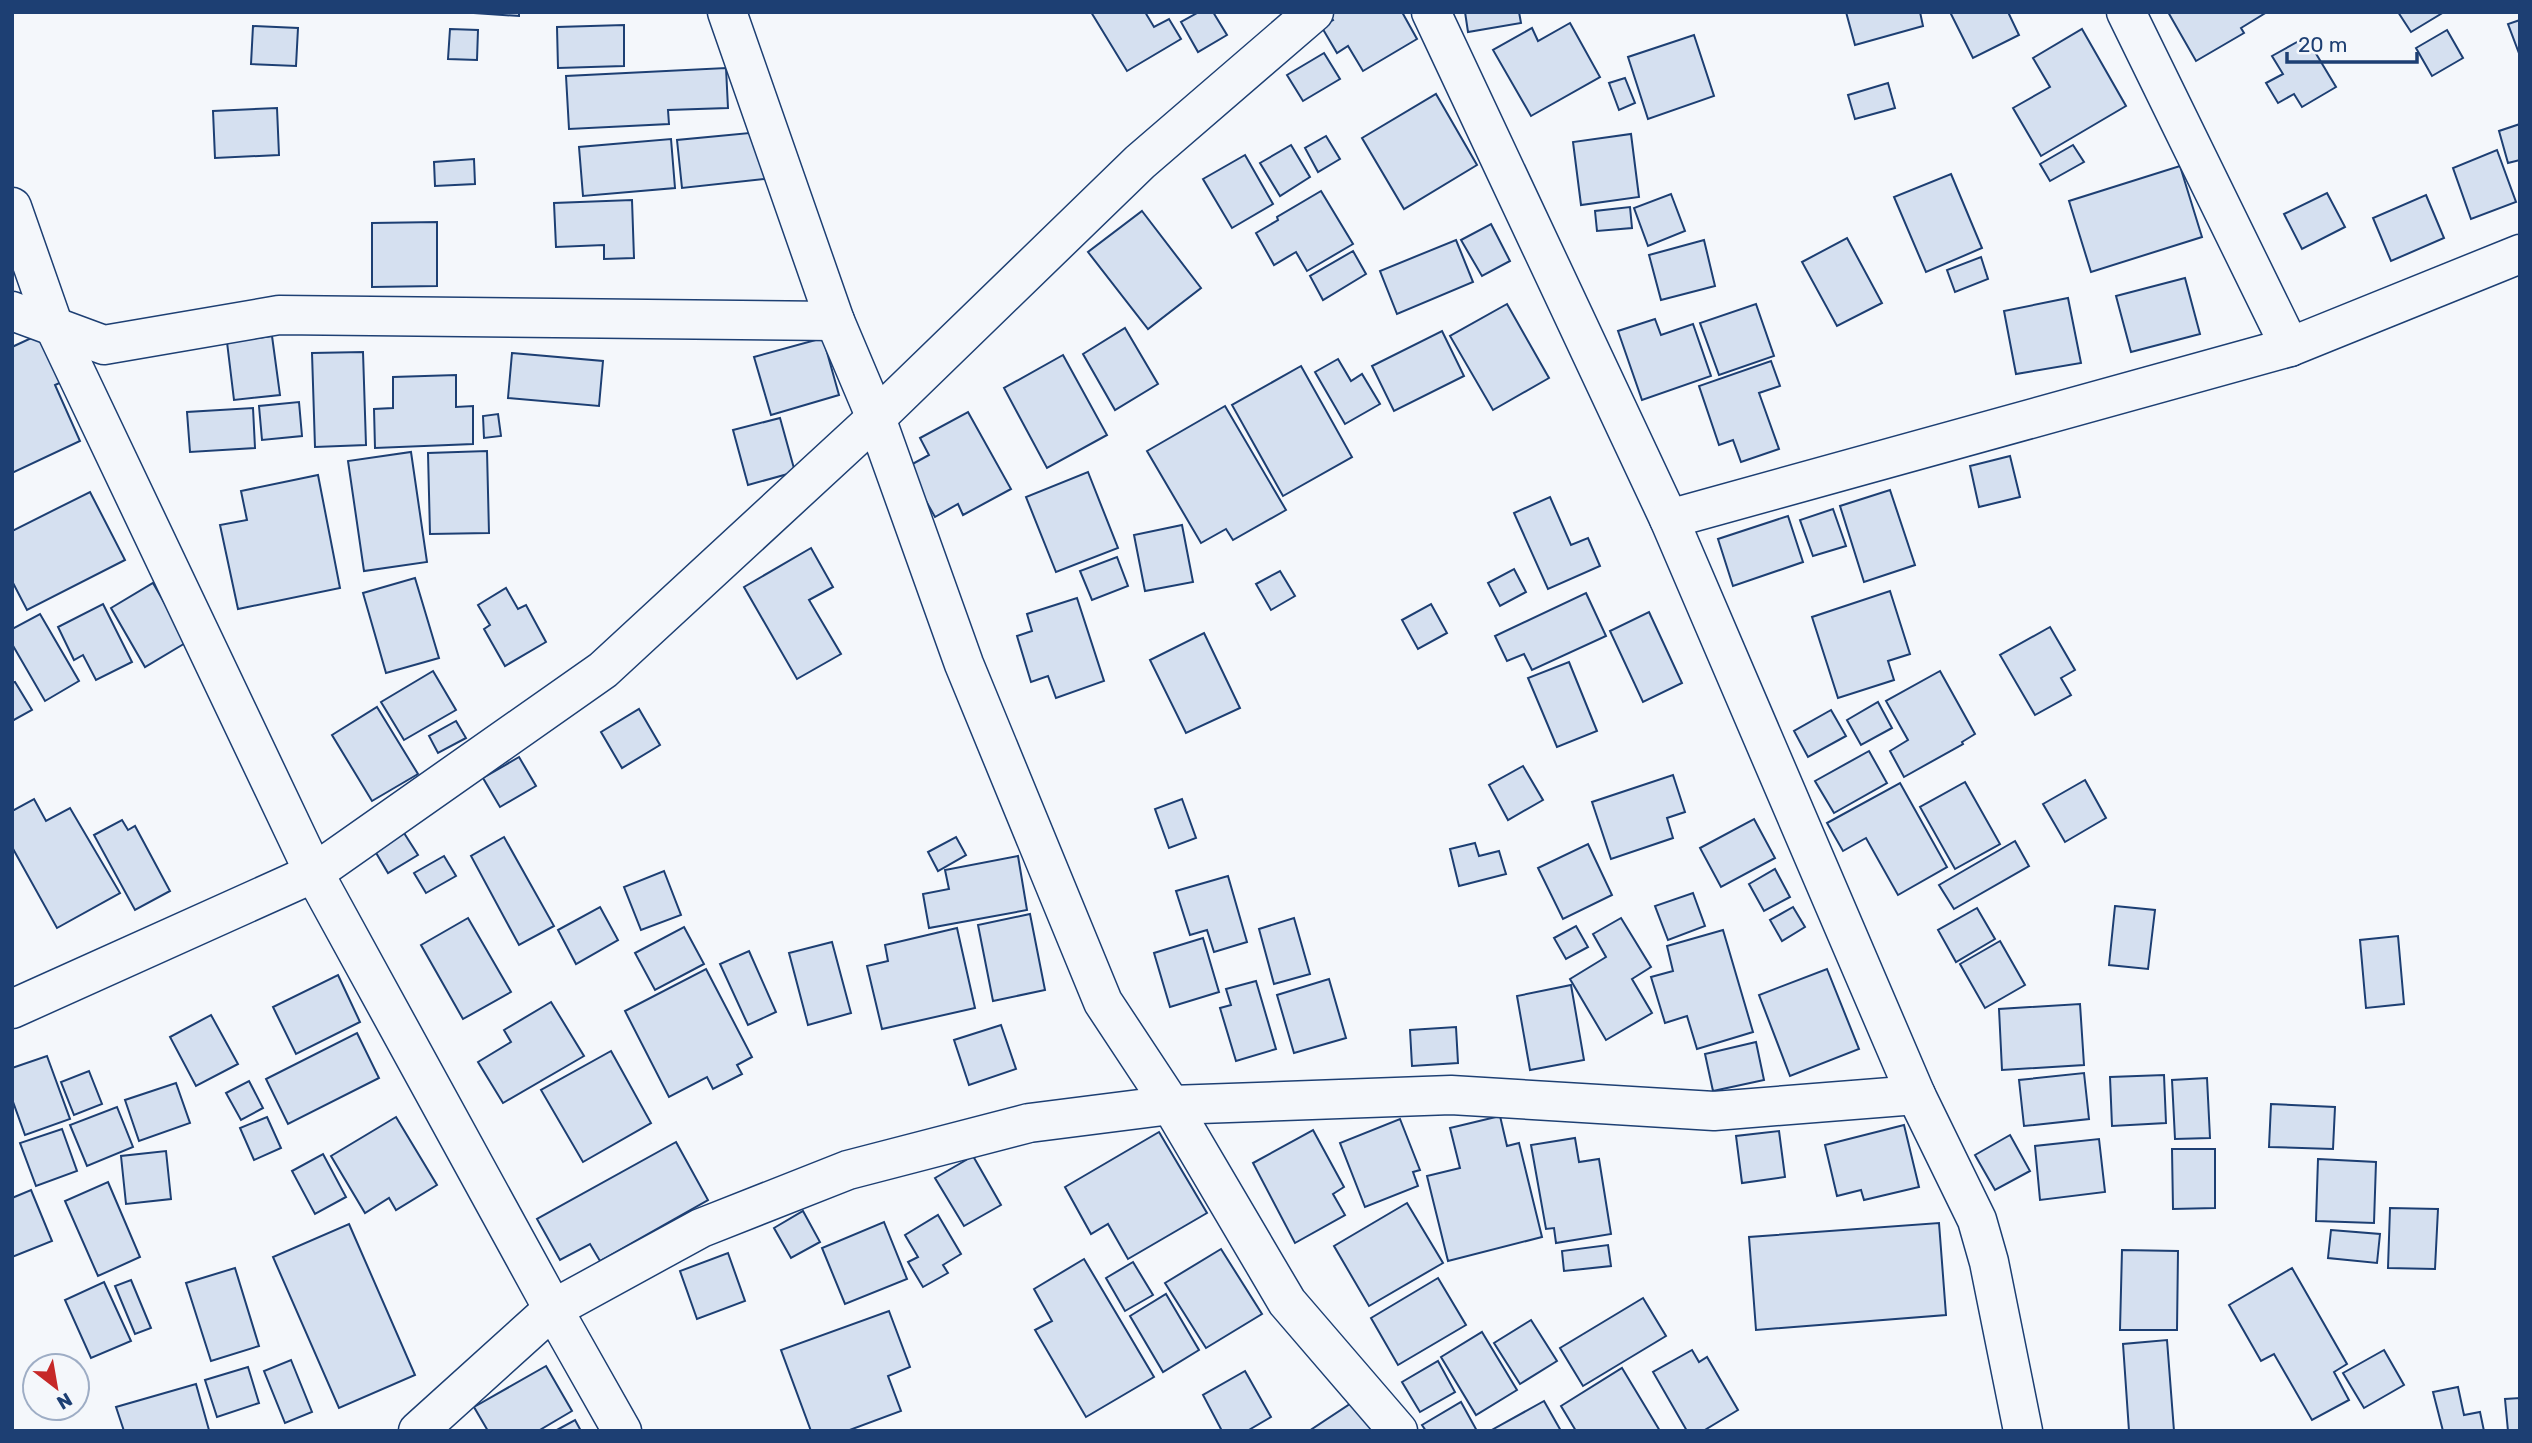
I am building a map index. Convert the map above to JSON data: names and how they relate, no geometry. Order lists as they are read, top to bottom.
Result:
{
  "scale_bar": "20 m",
  "north": "bottom right"
}
